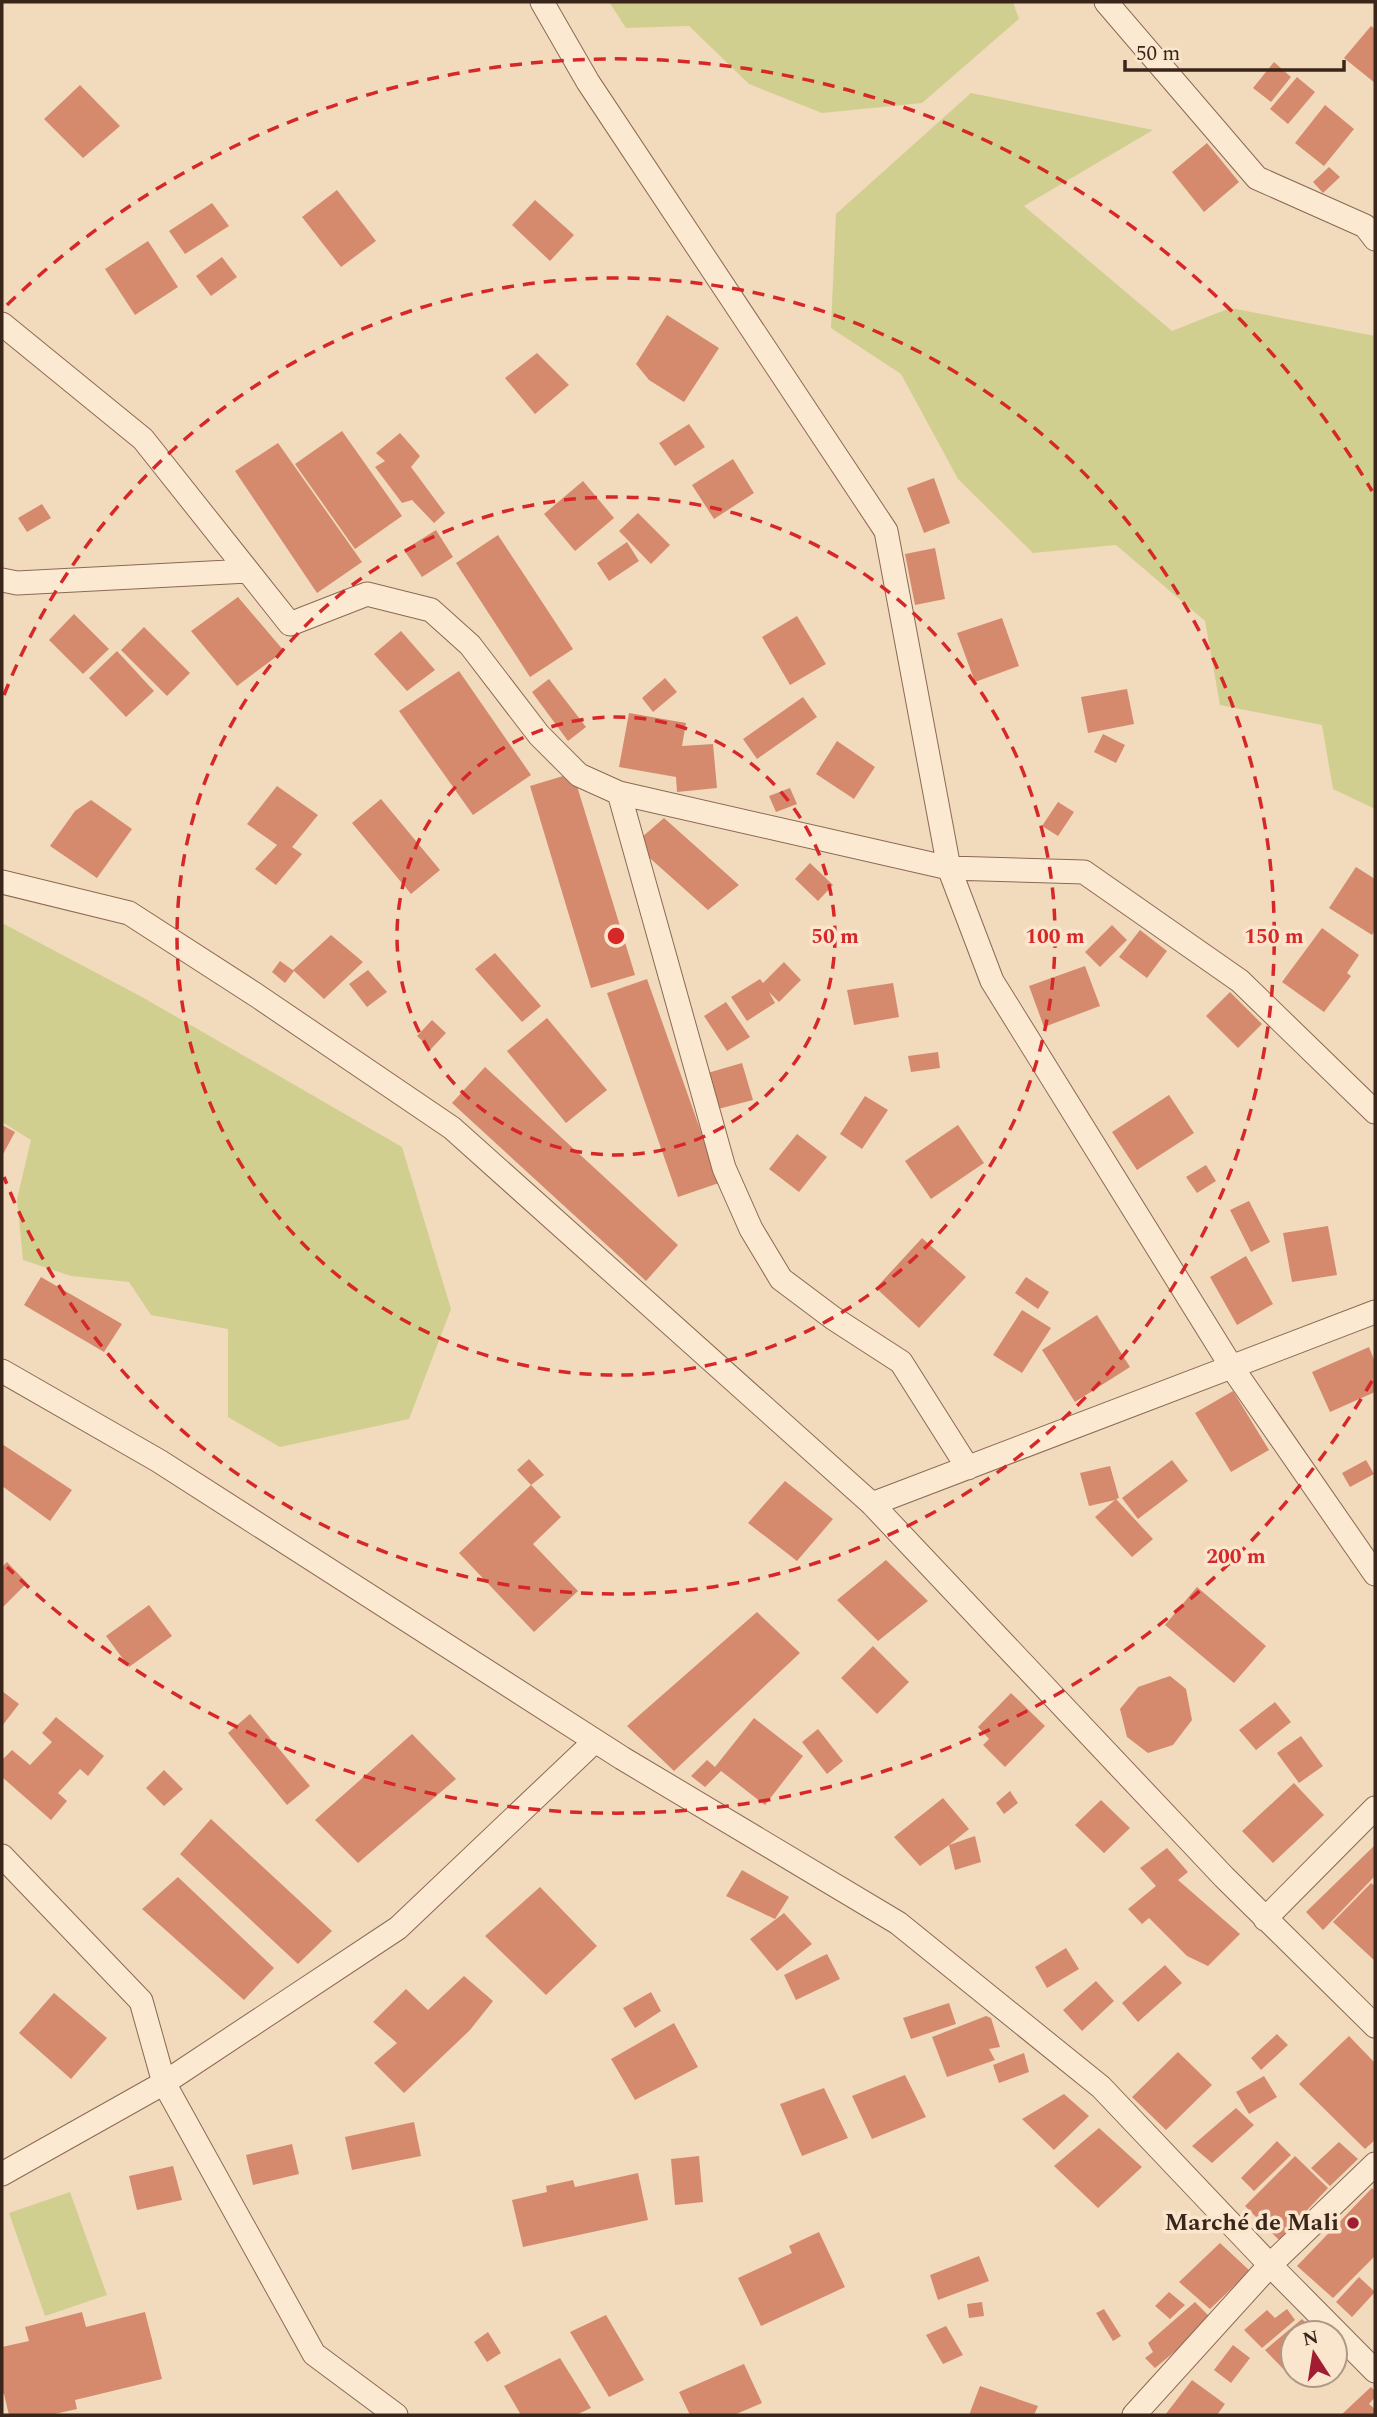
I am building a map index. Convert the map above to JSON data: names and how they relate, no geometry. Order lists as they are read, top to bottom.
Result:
{
  "places": ["Marché de Mali"],
  "scale_bar": "50 m",
  "north": "top",
  "rings": [
    "50 m",
    "100 m",
    "150 m",
    "200 m"
  ]
}
